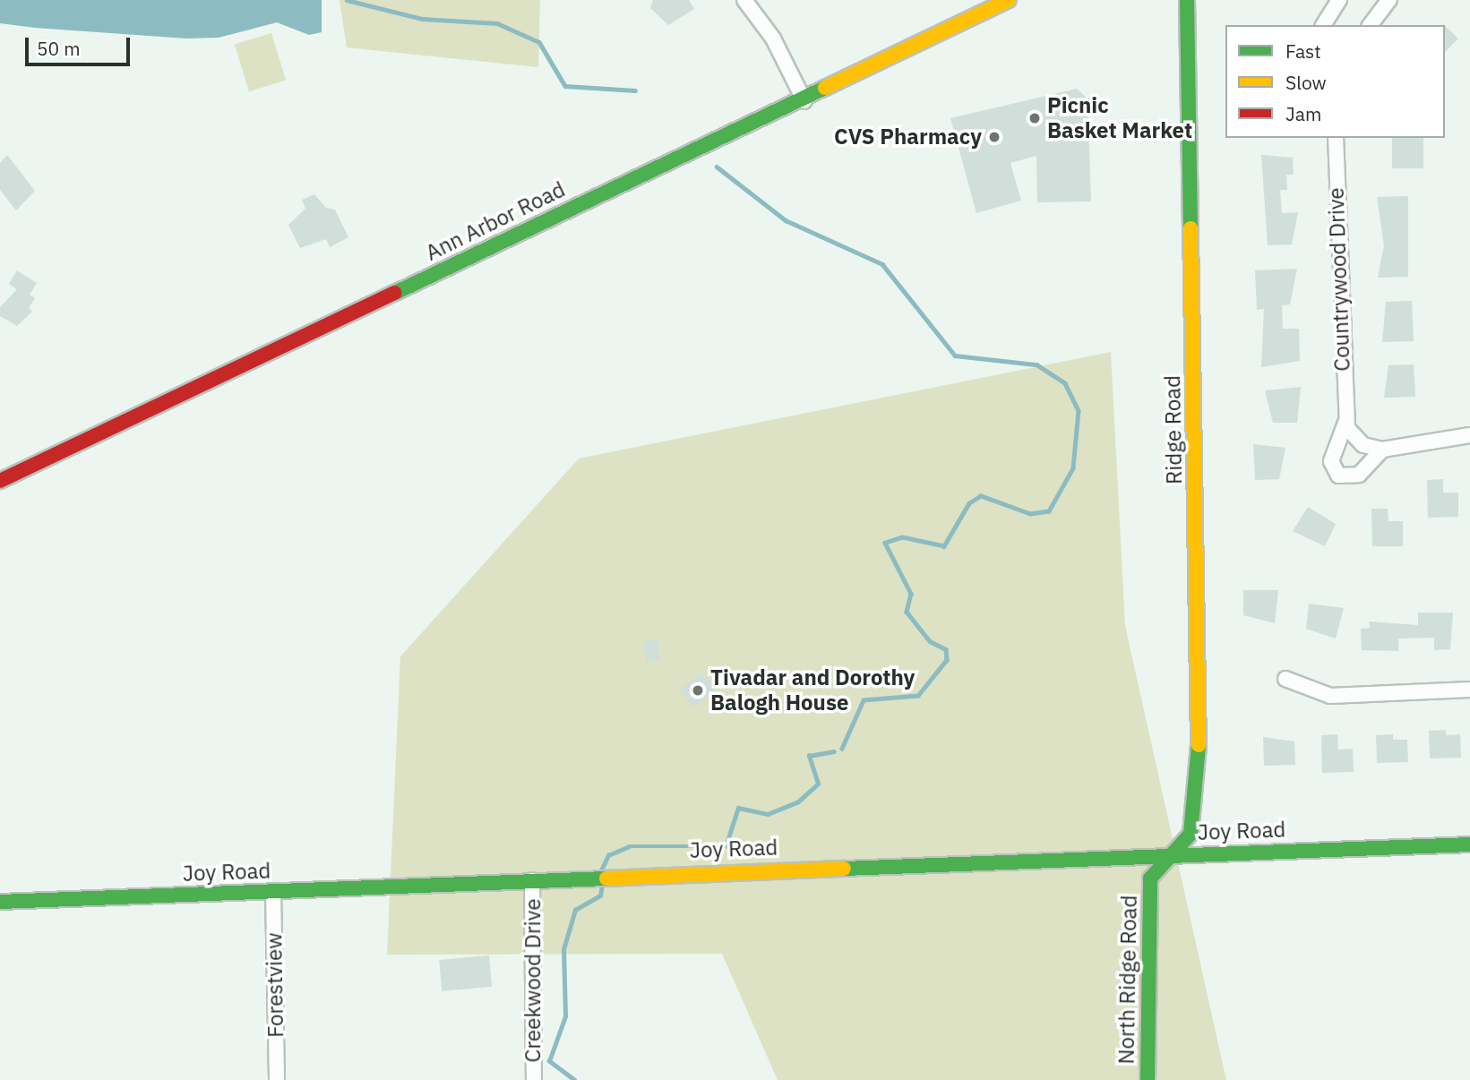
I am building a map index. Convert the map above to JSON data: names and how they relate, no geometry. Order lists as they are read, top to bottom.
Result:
{
  "streets": {
    "street": [
      "Ann Arbor Road",
      "Countrywood Drive",
      "Ridge Road",
      "Joy Road",
      "North Ridge Road",
      "Creekwood Drive",
      "Forestview"
    ]
  },
  "crossings": [
    ["Ridge Road", "Joy Road"],
    ["Ridge Road", "North Ridge Road"],
    ["Joy Road", "North Ridge Road"],
    ["Joy Road", "Creekwood Drive"],
    ["Joy Road", "Forestview"]
  ],
  "places": ["Picnic Basket Market", "CVS Pharmacy", "Tivadar and Dorothy Balogh House"],
  "legend": ["Fast", "Slow", "Jam"],
  "scale_bar": "50 m"
}
